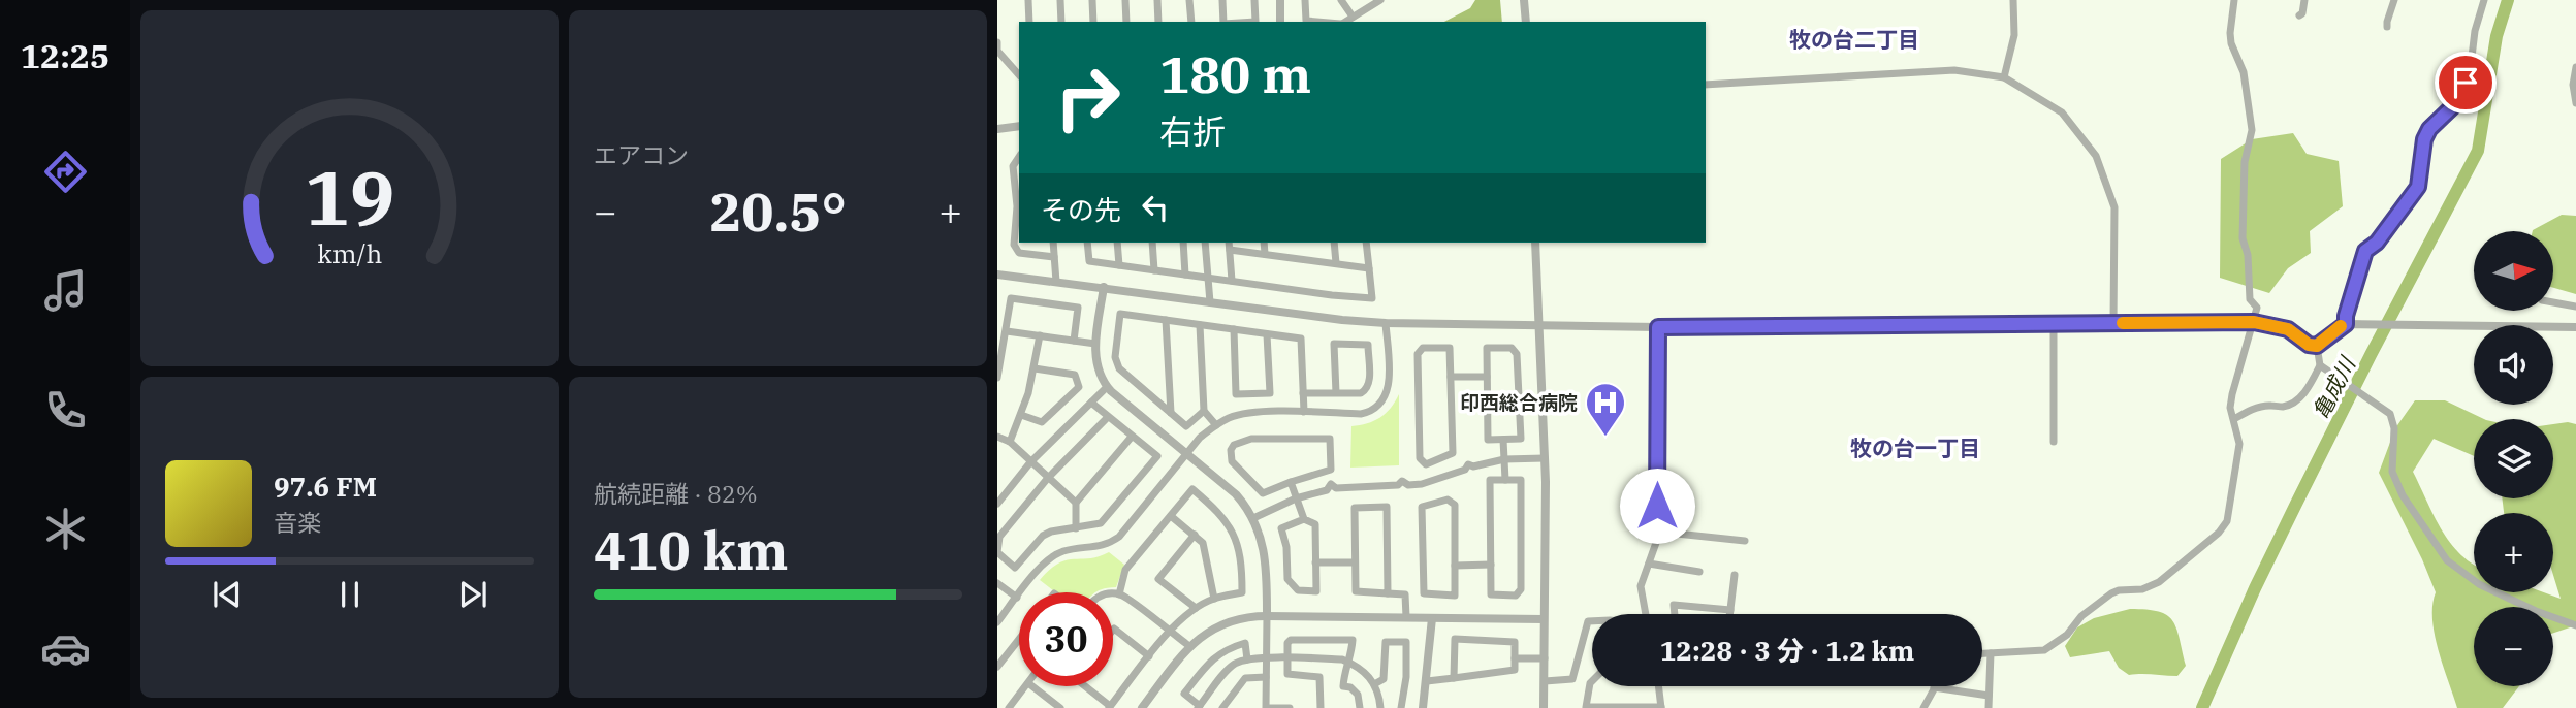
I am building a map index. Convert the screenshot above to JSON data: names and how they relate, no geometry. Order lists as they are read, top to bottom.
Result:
{
  "districts": ["牧の台二丁目", "牧の台一丁目"],
  "water": ["亀成川"],
  "places": {
    "hospital": ["印西総合病院"]
  },
  "north": "right",
  "page": {
    "tabs": "12:25",
    "tile": [
      "エアコン",
      ["航続距離 · 82%", "410 km"]
    ],
    "turn": ["180 m", "右折"],
    "then": "その先",
    "heat": ["−", "20.5°", "+"],
    "map_buttons": ["+", "−"],
    "song": ["97.6 FM", "音楽"],
    "limit": "30",
    "trip": "12:28 · 3 分 · 1.2 km",
    "gauge": ["19", "km/h"]
  }
}
